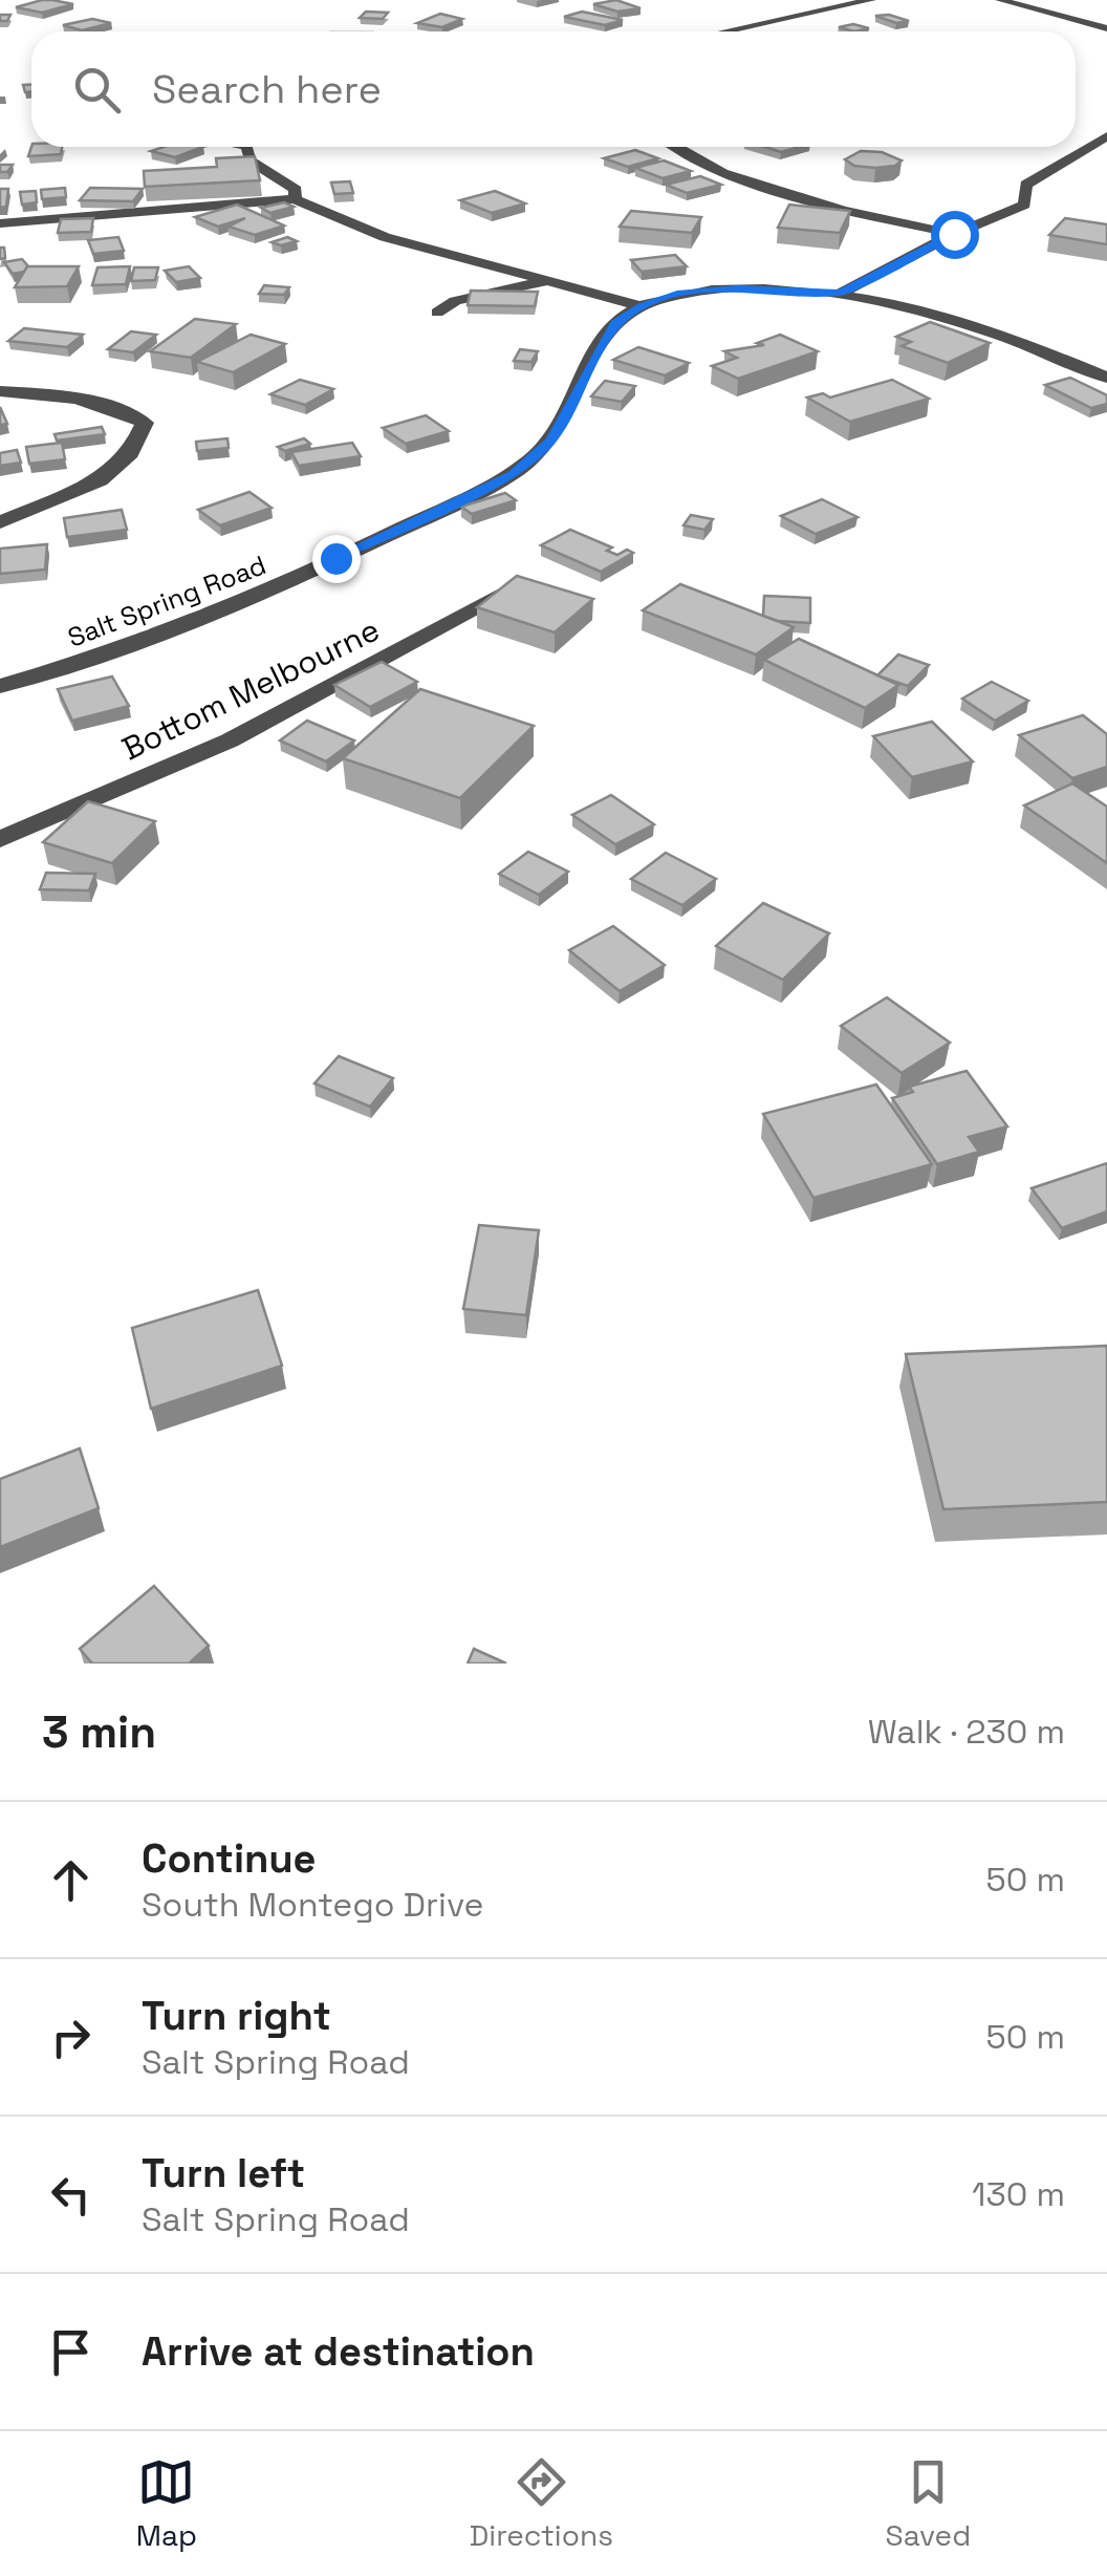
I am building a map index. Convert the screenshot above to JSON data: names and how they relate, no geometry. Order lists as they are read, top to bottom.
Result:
{
  "streets": {
    "street": ["Salt Spring Road", "Bottom Melbourne"]
  },
  "page": {
    "search": "Search here",
    "heading": ["3 min", "Walk · 230 m"],
    "list": [
      ["Continue", "South Montego Drive", "50 m"],
      ["Turn right", "Salt Spring Road", "50 m"],
      ["Turn left", "Salt Spring Road", "130 m"],
      "Arrive at destination"
    ],
    "nav": ["Map", "Directions", "Saved"]
  }
}
